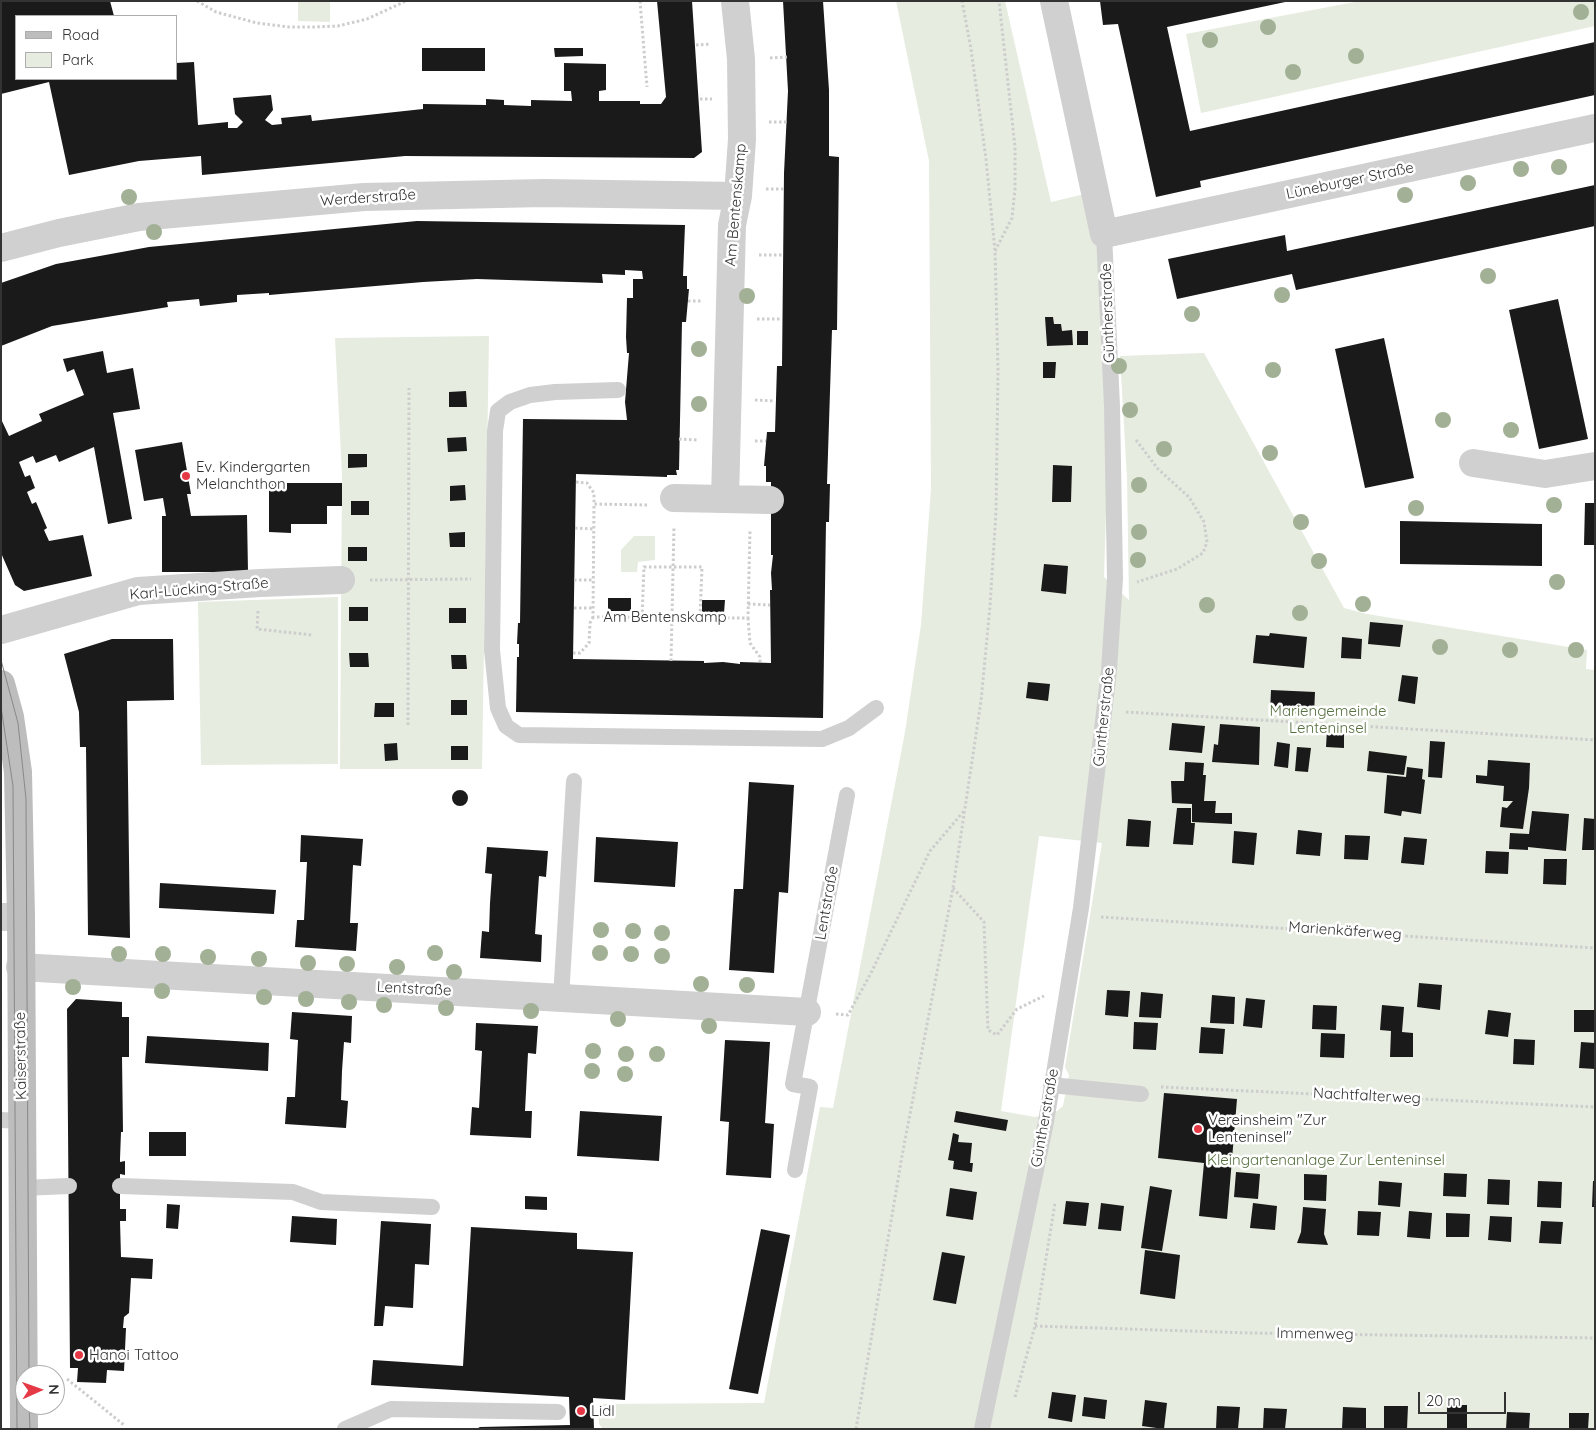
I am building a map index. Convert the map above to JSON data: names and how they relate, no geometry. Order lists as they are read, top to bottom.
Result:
{
  "streets": {
    "main road": ["Kaiserstraße"],
    "street": [
      "Lüneburger Straße",
      "Werderstraße",
      "Am Bentenskamp",
      "Güntherstraße",
      "Karl-Lücking-Straße",
      "Lentstraße"
    ],
    "path": ["Marienkäferweg", "Nachtfalterweg", "Immenweg"]
  },
  "crossings": [
    ["Lüneburger Straße", "Güntherstraße"],
    ["Werderstraße", "Am Bentenskamp"],
    ["Lentstraße", "Kaiserstraße"]
  ],
  "parks": ["Mariengemeinde Lenteninsel", "Kleingartenanlage Zur Lenteninsel"],
  "places": [
    "Ev. Kindergarten Melanchthon",
    "Vereinsheim \"Zur Lenteninsel\"",
    "Hanoi Tattoo",
    "Lidl"
  ],
  "legend": ["Road", "Park"],
  "scale_bar": "20 m",
  "north": "right"
}
